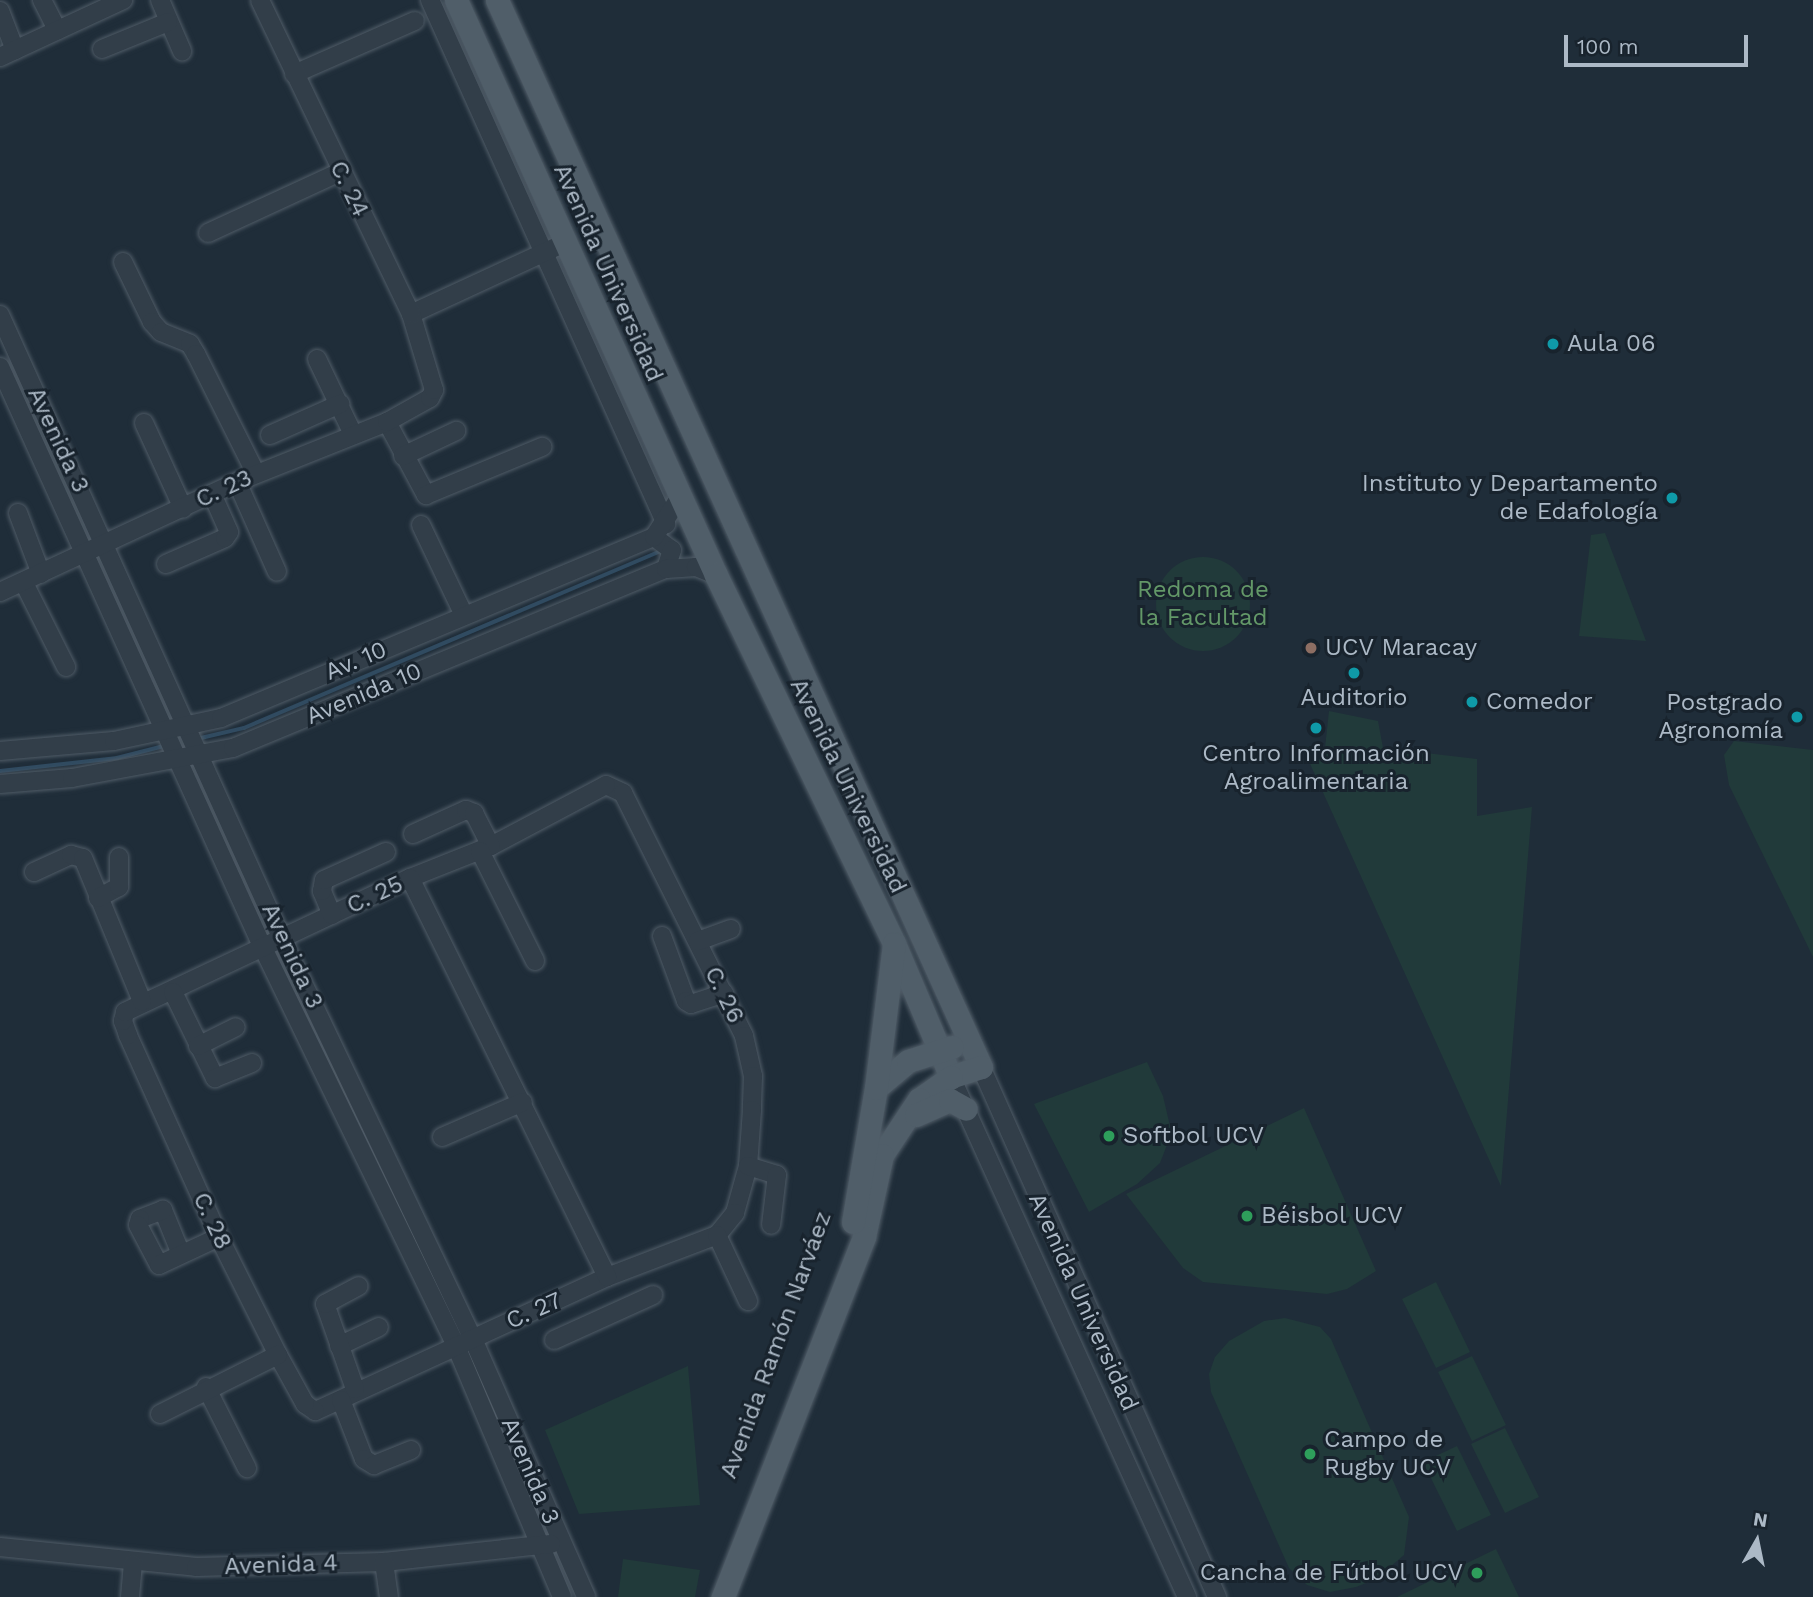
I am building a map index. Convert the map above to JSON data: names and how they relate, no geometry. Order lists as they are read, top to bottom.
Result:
{
  "streets": {
    "main road": ["Avenida Universidad", "Avenida Ramón Narváez"],
    "street": [
      "C. 24",
      "Avenida 3",
      "C. 23",
      "Av. 10",
      "Avenida 10",
      "C. 25",
      "C. 26",
      "C. 28",
      "C. 27",
      "Avenida 4"
    ]
  },
  "crossings": [
    ["C. 24", "C. 23"],
    ["Avenida Universidad", "Avenida 10"],
    ["Avenida Universidad", "Avenida Ramón Narváez"],
    ["Avenida 3", "C. 23"],
    ["Avenida 3", "Av. 10"],
    ["Avenida 3", "Avenida 10"],
    ["Avenida 3", "C. 25"],
    ["Avenida 3", "C. 27"],
    ["Avenida 3", "Avenida 4"],
    ["C. 25", "C. 26"],
    ["C. 25", "C. 28"],
    ["C. 26", "C. 27"],
    ["C. 28", "C. 27"]
  ],
  "parks": ["Redoma de la Facultad"],
  "places": [
    "Aula 06",
    "Instituto y Departamento de Edafología",
    "UCV Maracay",
    "Auditorio",
    "Comedor",
    "Postgrado Agronomía",
    "Centro Información Agroalimentaria",
    "Softbol UCV",
    "Béisbol UCV",
    "Campo de Rugby UCV",
    "Cancha de Fútbol UCV"
  ],
  "scale_bar": "100 m",
  "north": "top"
}
